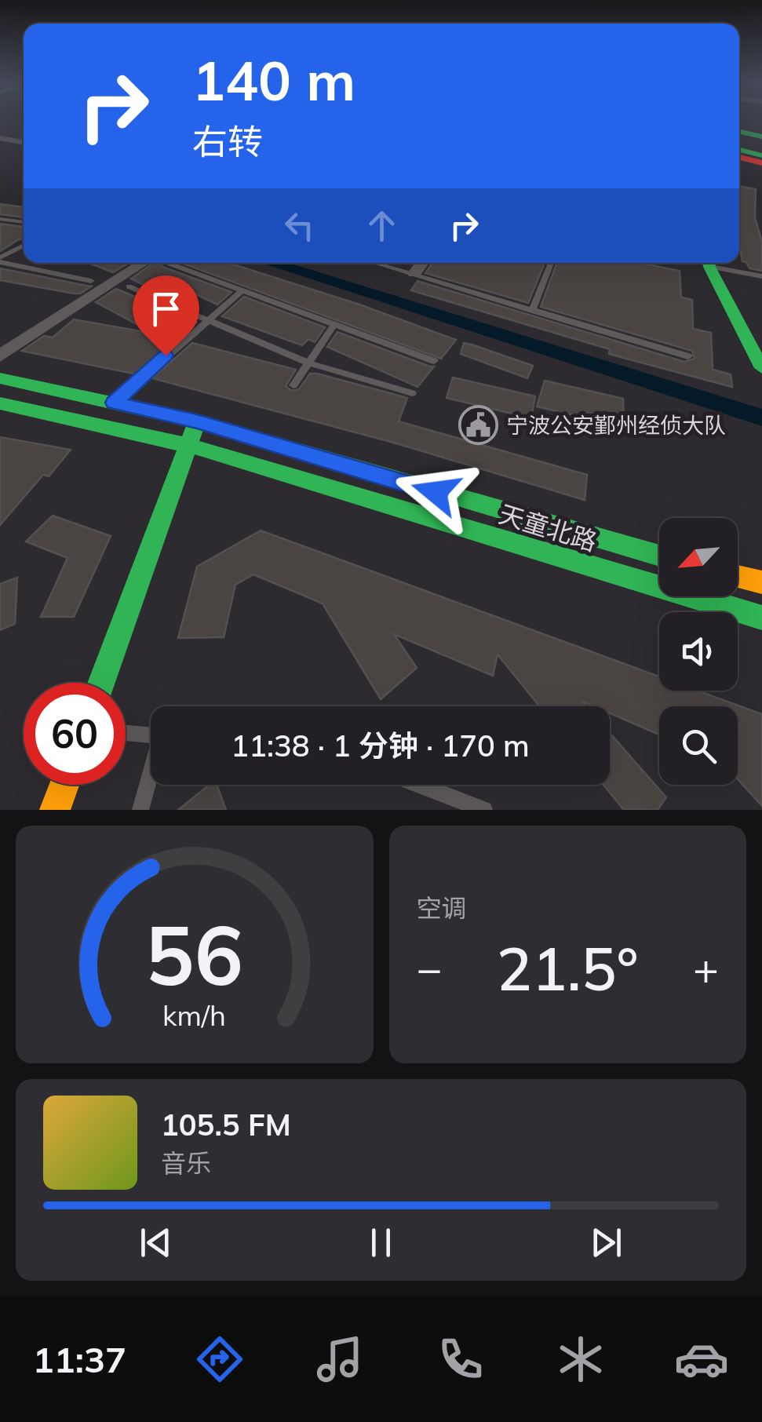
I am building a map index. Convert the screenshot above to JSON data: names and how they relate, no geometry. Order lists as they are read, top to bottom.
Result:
{
  "streets": {
    "main road": ["天童北路"]
  },
  "places": {
    "public building": ["宁波公安鄞州经侦大队"]
  },
  "north": "bottom left",
  "page": {
    "turn": ["140 m", "右转"],
    "limit": "60",
    "trip": "11:38 · 1 分钟 · 170 m",
    "tile": "空调",
    "heat": ["−", "21.5°", "+"],
    "song": ["105.5 FM", "音乐"],
    "tabs": "11:37",
    "gauge": ["56", "km/h"]
  }
}
